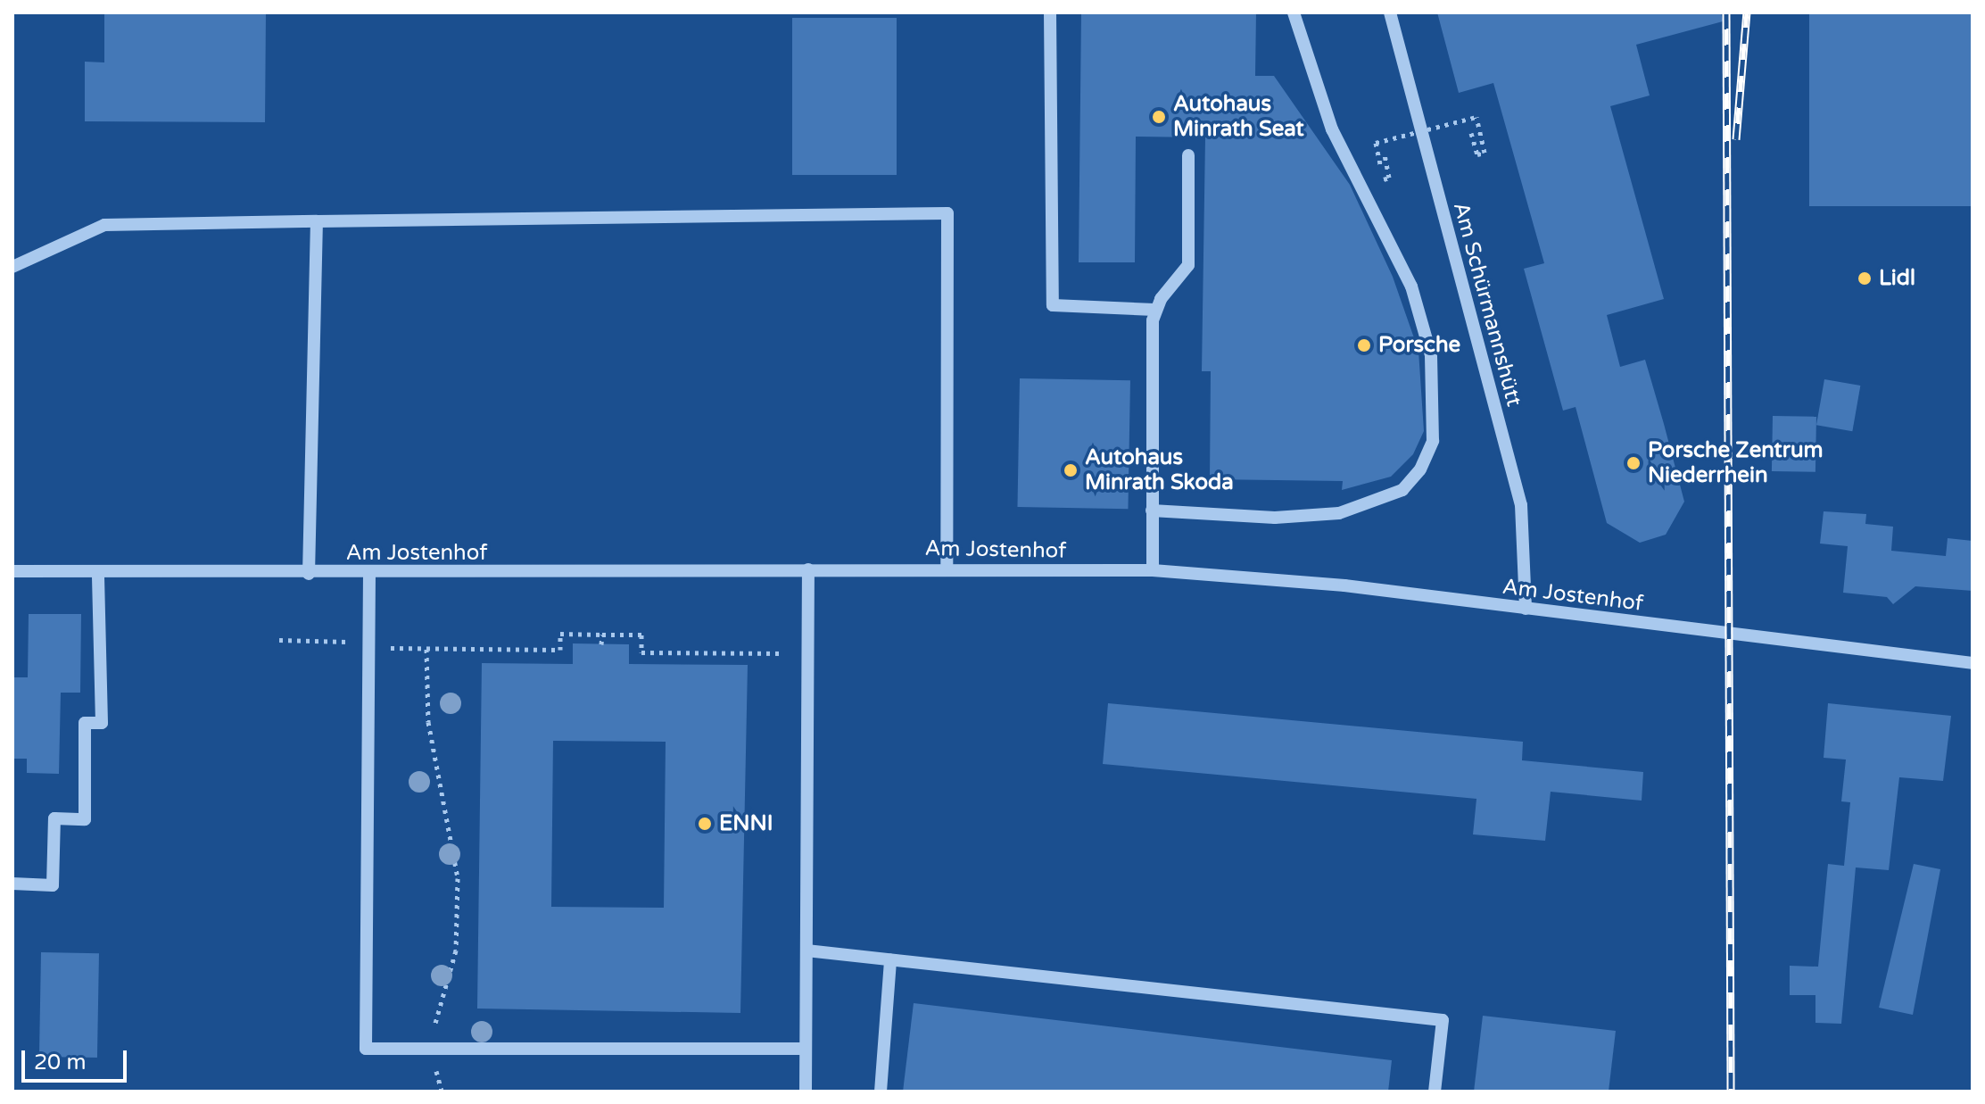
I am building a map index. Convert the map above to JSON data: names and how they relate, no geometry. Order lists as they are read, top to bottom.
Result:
{
  "streets": {
    "street": ["Am Schürmannshütt", "Am Jostenhof"]
  },
  "crossings": [
    ["Am Schürmannshütt", "Am Jostenhof"]
  ],
  "places": [
    "Autohaus Minrath Seat",
    "Lidl",
    "Porsche",
    "Porsche Zentrum Niederrhein",
    "Autohaus Minrath Skoda",
    "ENNI"
  ],
  "scale_bar": "20 m"
}
